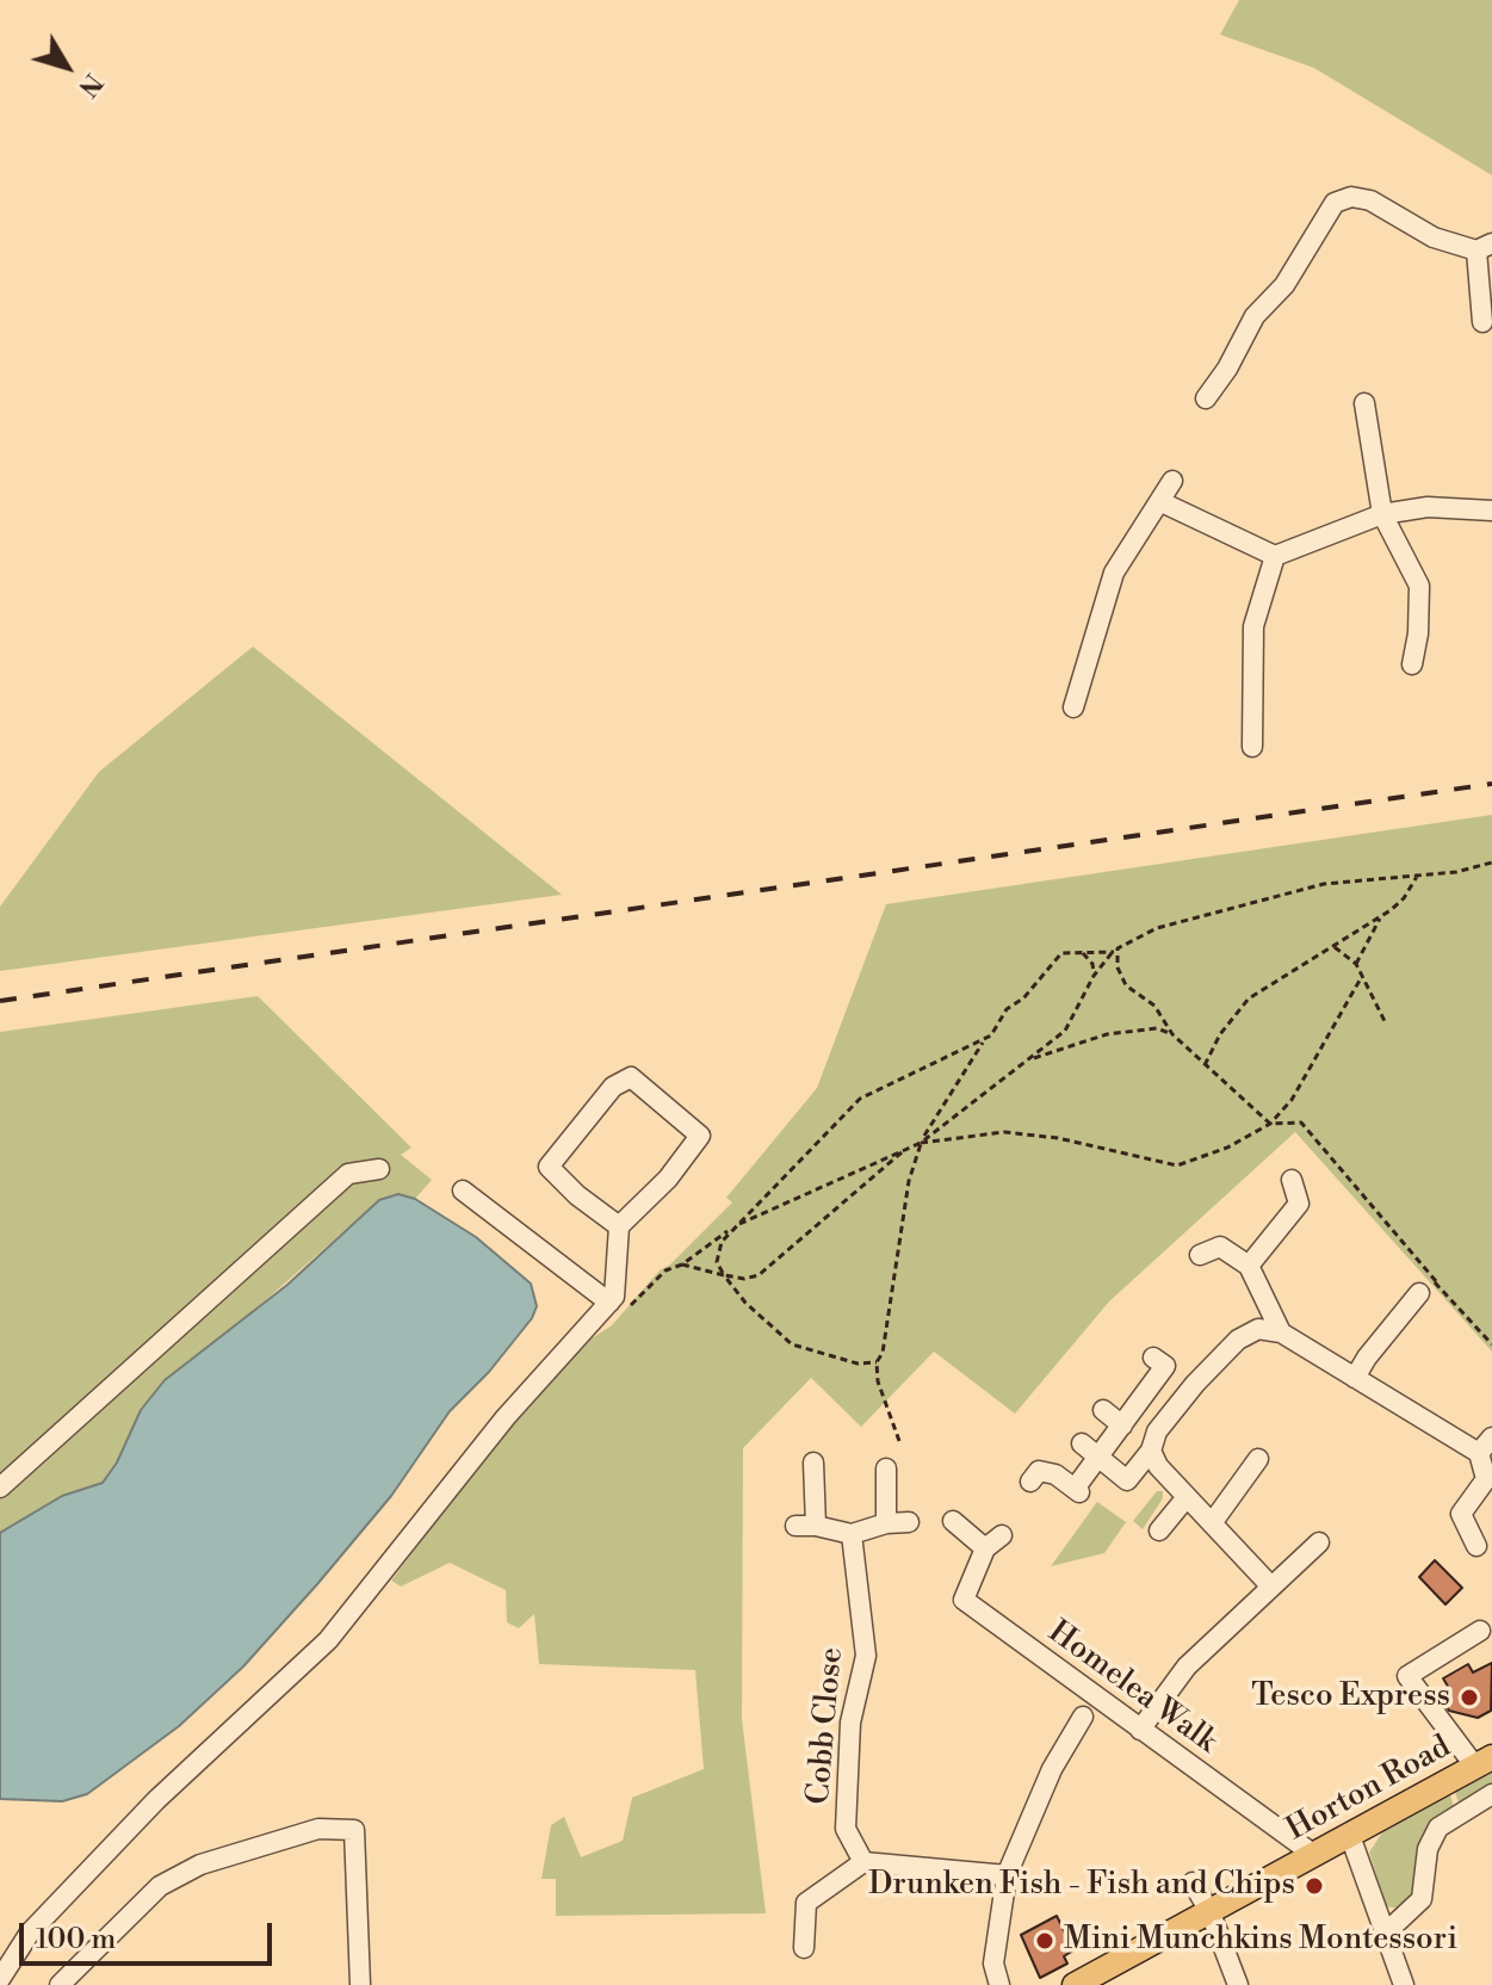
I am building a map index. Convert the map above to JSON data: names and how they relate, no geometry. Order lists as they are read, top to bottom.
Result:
{
  "streets": {
    "main road": ["Horton Road"],
    "street": ["Homelea Walk", "Cobb Close"]
  },
  "crossings": [
    ["Homelea Walk", "Horton Road"]
  ],
  "places": ["Tesco Express", "Drunken Fish - Fish and Chips", "Mini Munchkins Montessori"],
  "scale_bar": "100 m",
  "north": "bottom right"
}
